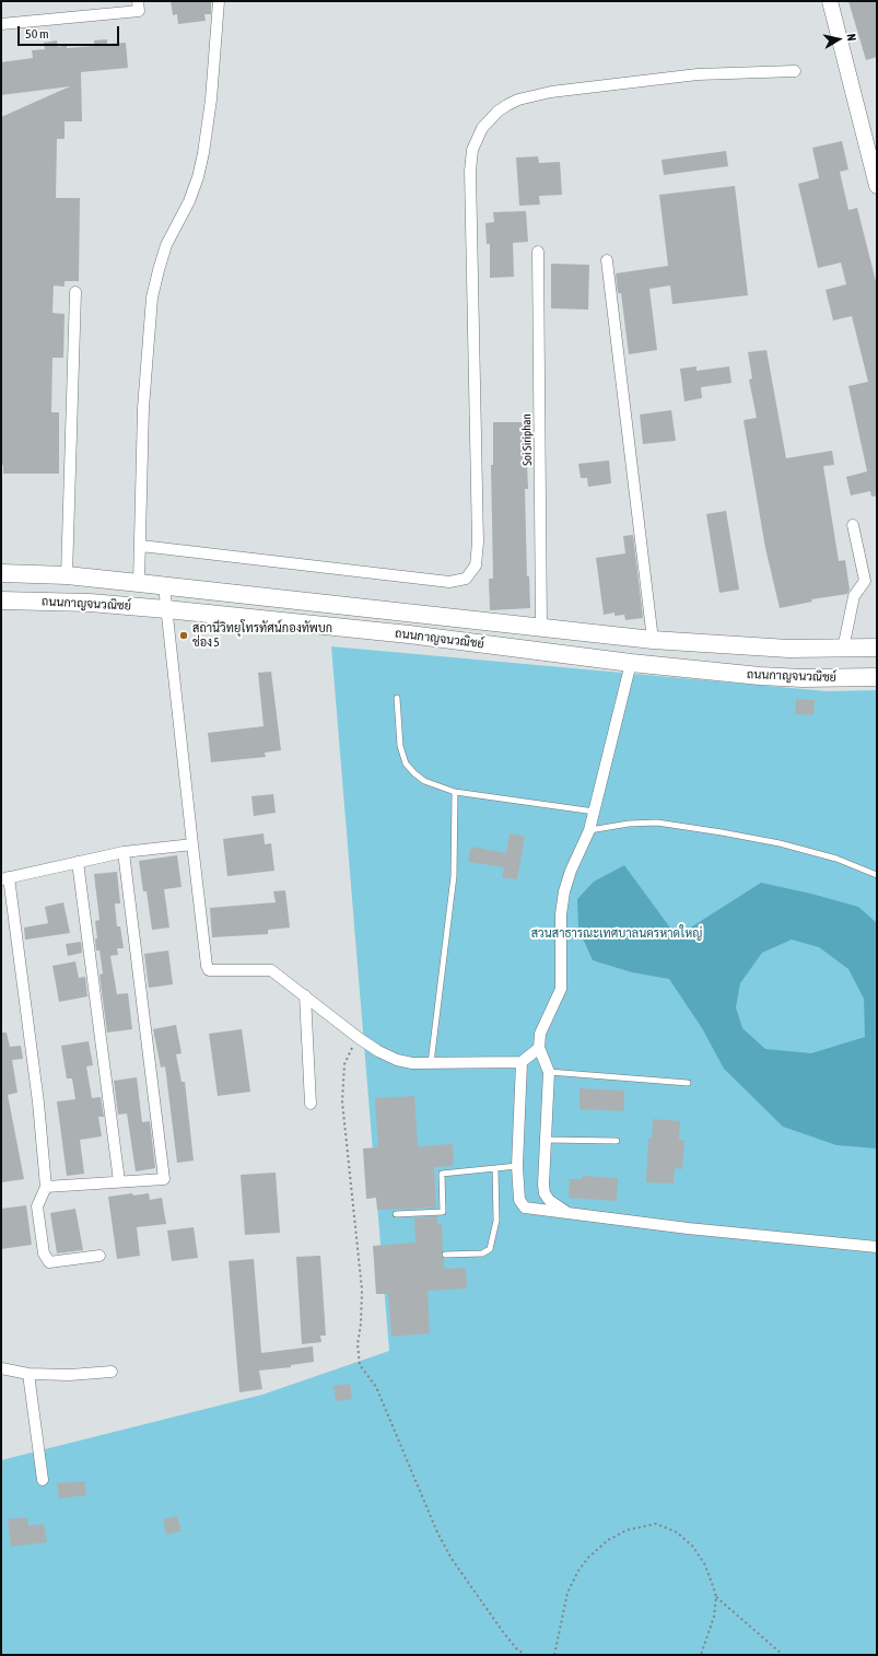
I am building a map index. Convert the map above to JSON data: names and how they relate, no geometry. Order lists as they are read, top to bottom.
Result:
{
  "streets": {
    "main road": ["ถนนกาญจนวณิชย์"],
    "street": ["Soi Siriphan"]
  },
  "crossings": [
    ["Soi Siriphan", "ถนนกาญจนวณิชย์"]
  ],
  "parks": ["สวนสาธารณะเทศบาลนครหาดใหญ่"],
  "places": ["สถานีวิทยุโทรทัศน์กองทัพบก ช่อง 5"],
  "scale_bar": "50 m",
  "north": "right"
}
